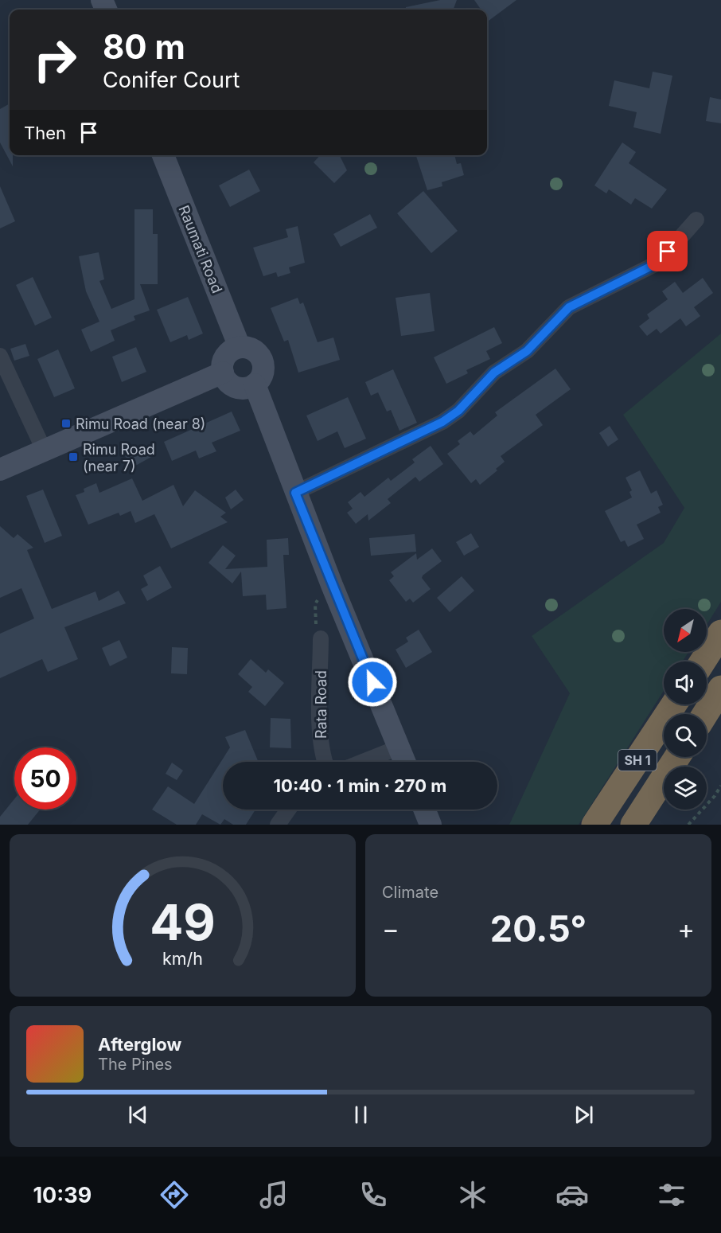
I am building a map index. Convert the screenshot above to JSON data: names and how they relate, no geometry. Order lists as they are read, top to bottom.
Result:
{
  "streets": {
    "highway": ["SH 1"],
    "main road": ["Raumati Road"],
    "street": ["Rata Road"]
  },
  "places": {
    "transit": ["Rimu Road (near 8)", "Rimu Road (near 7)"]
  },
  "north": "bottom left",
  "page": {
    "turn": ["80 m", "Conifer Court"],
    "then": "Then",
    "limit": "50",
    "trip": "10:40 · 1 min · 270 m",
    "tile": "Climate",
    "heat": ["−", "20.5°", "+"],
    "song": ["Afterglow", "The Pines"],
    "tabs": "10:39",
    "gauge": ["49", "km/h"]
  }
}
